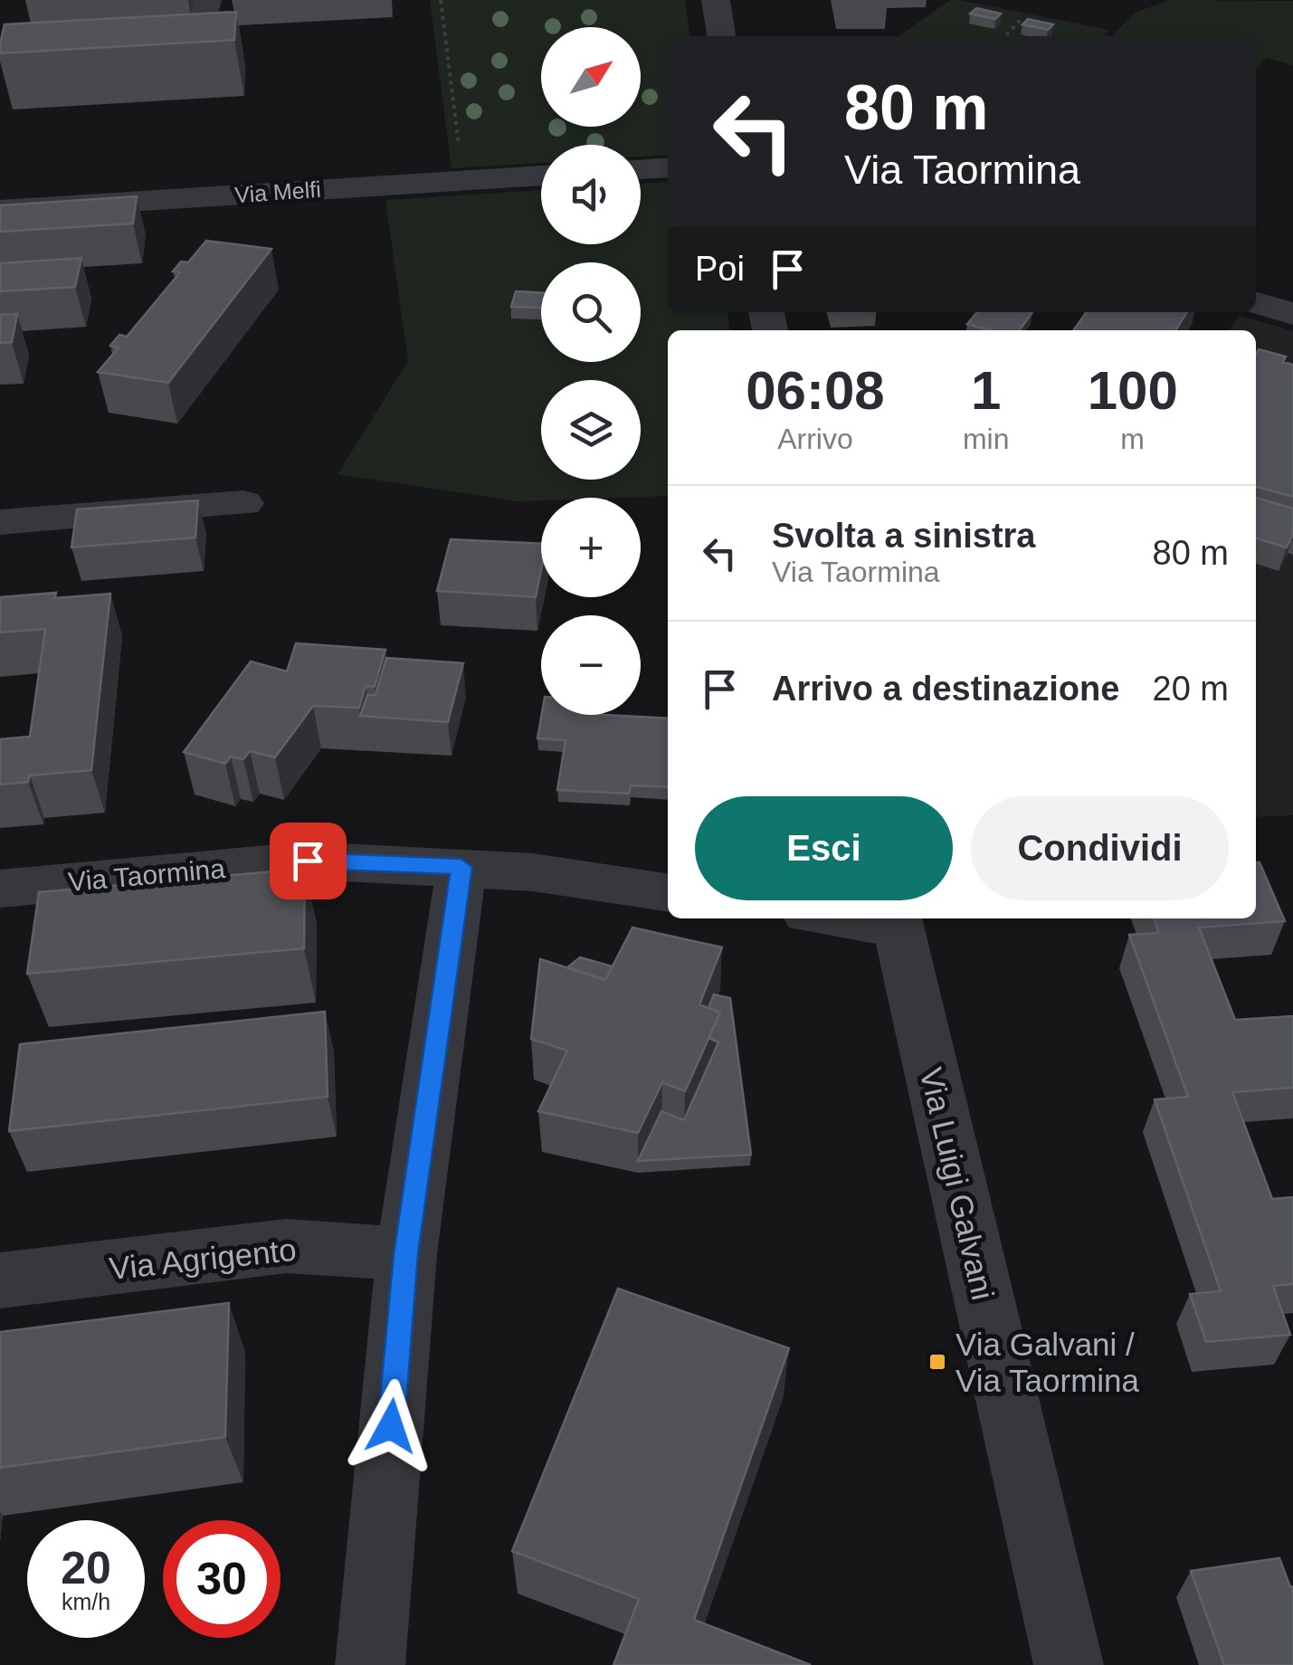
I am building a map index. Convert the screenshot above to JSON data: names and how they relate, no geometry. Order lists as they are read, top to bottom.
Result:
{
  "streets": {
    "street": [
      "Via Melfi",
      "Via Taormina",
      "Via Luigi Galvani",
      "Via Agrigento"
    ]
  },
  "places": {
    "transit": ["Via Galvani / Via Taormina"]
  },
  "north": "top right",
  "page": {
    "map_buttons": ["+", "−"],
    "turn": ["80 m", "Via Taormina"],
    "then": "Poi",
    "eta": [
      "06:08",
      "Arrivo",
      "1",
      "min",
      "100",
      "m"
    ],
    "list": [
      {
        "name": "Svolta a sinistra",
        "note": "Via Taormina",
        "value": "80 m"
      },
      {
        "name": "Arrivo a destinazione",
        "value": "20 m"
      }
    ],
    "buttons": ["Esci", "Condividi"],
    "speed": "20 km/h",
    "limit": "30"
  }
}
